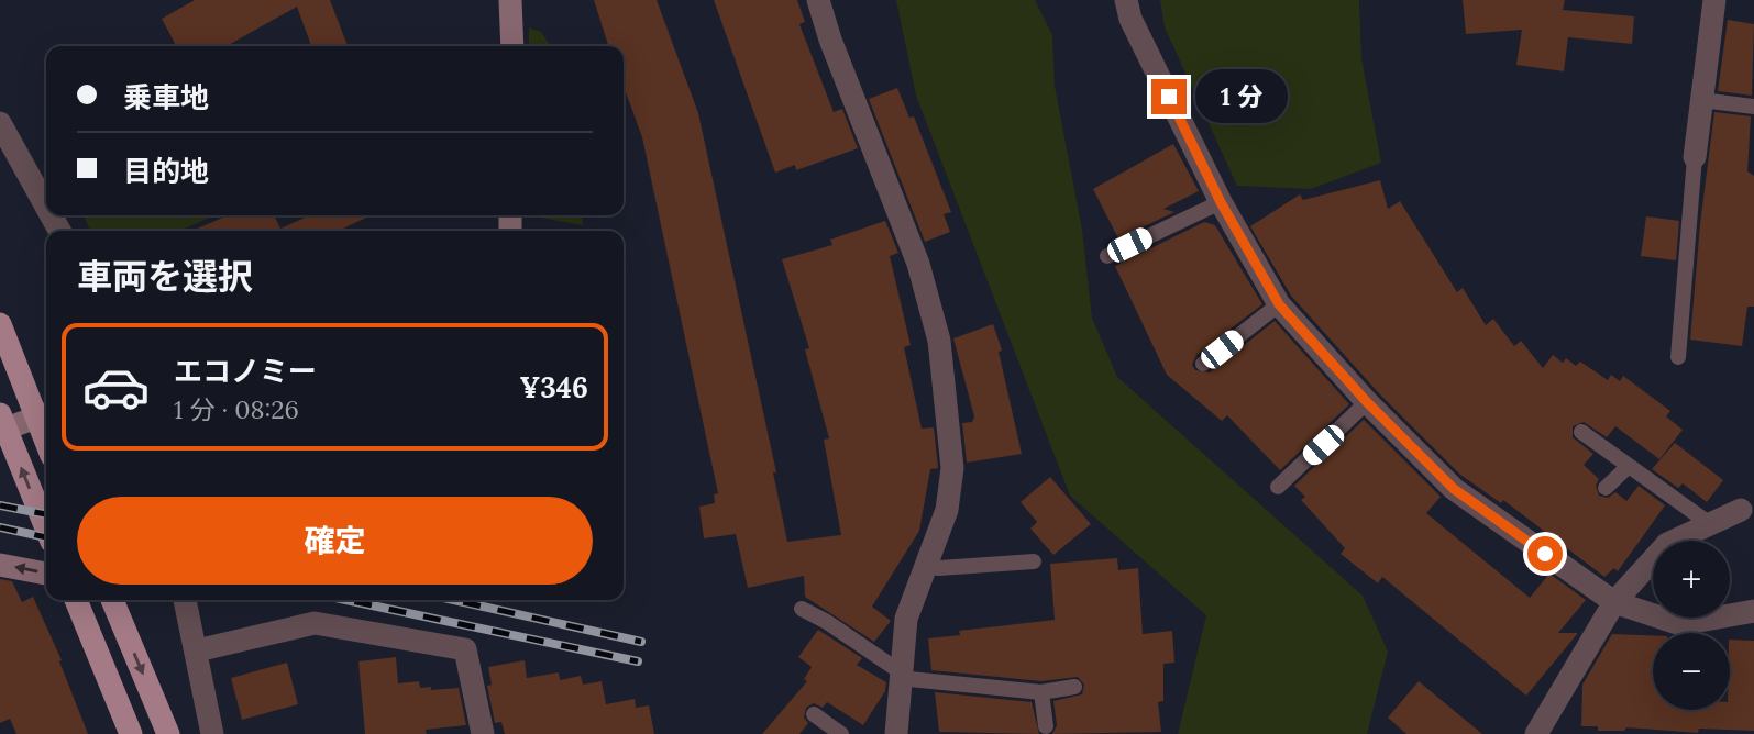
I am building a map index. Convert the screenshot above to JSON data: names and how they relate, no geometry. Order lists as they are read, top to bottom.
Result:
{
  "page": {
    "banner": ["乗車地", "目的地"],
    "bubble": "1 分",
    "heading": "車両を選択",
    "list": [
      {
        "name": "エコノミー",
        "note": "1 分 · 08:26",
        "value": "¥346"
      }
    ],
    "buttons": "確定",
    "map_buttons": ["+", "−"]
  }
}
